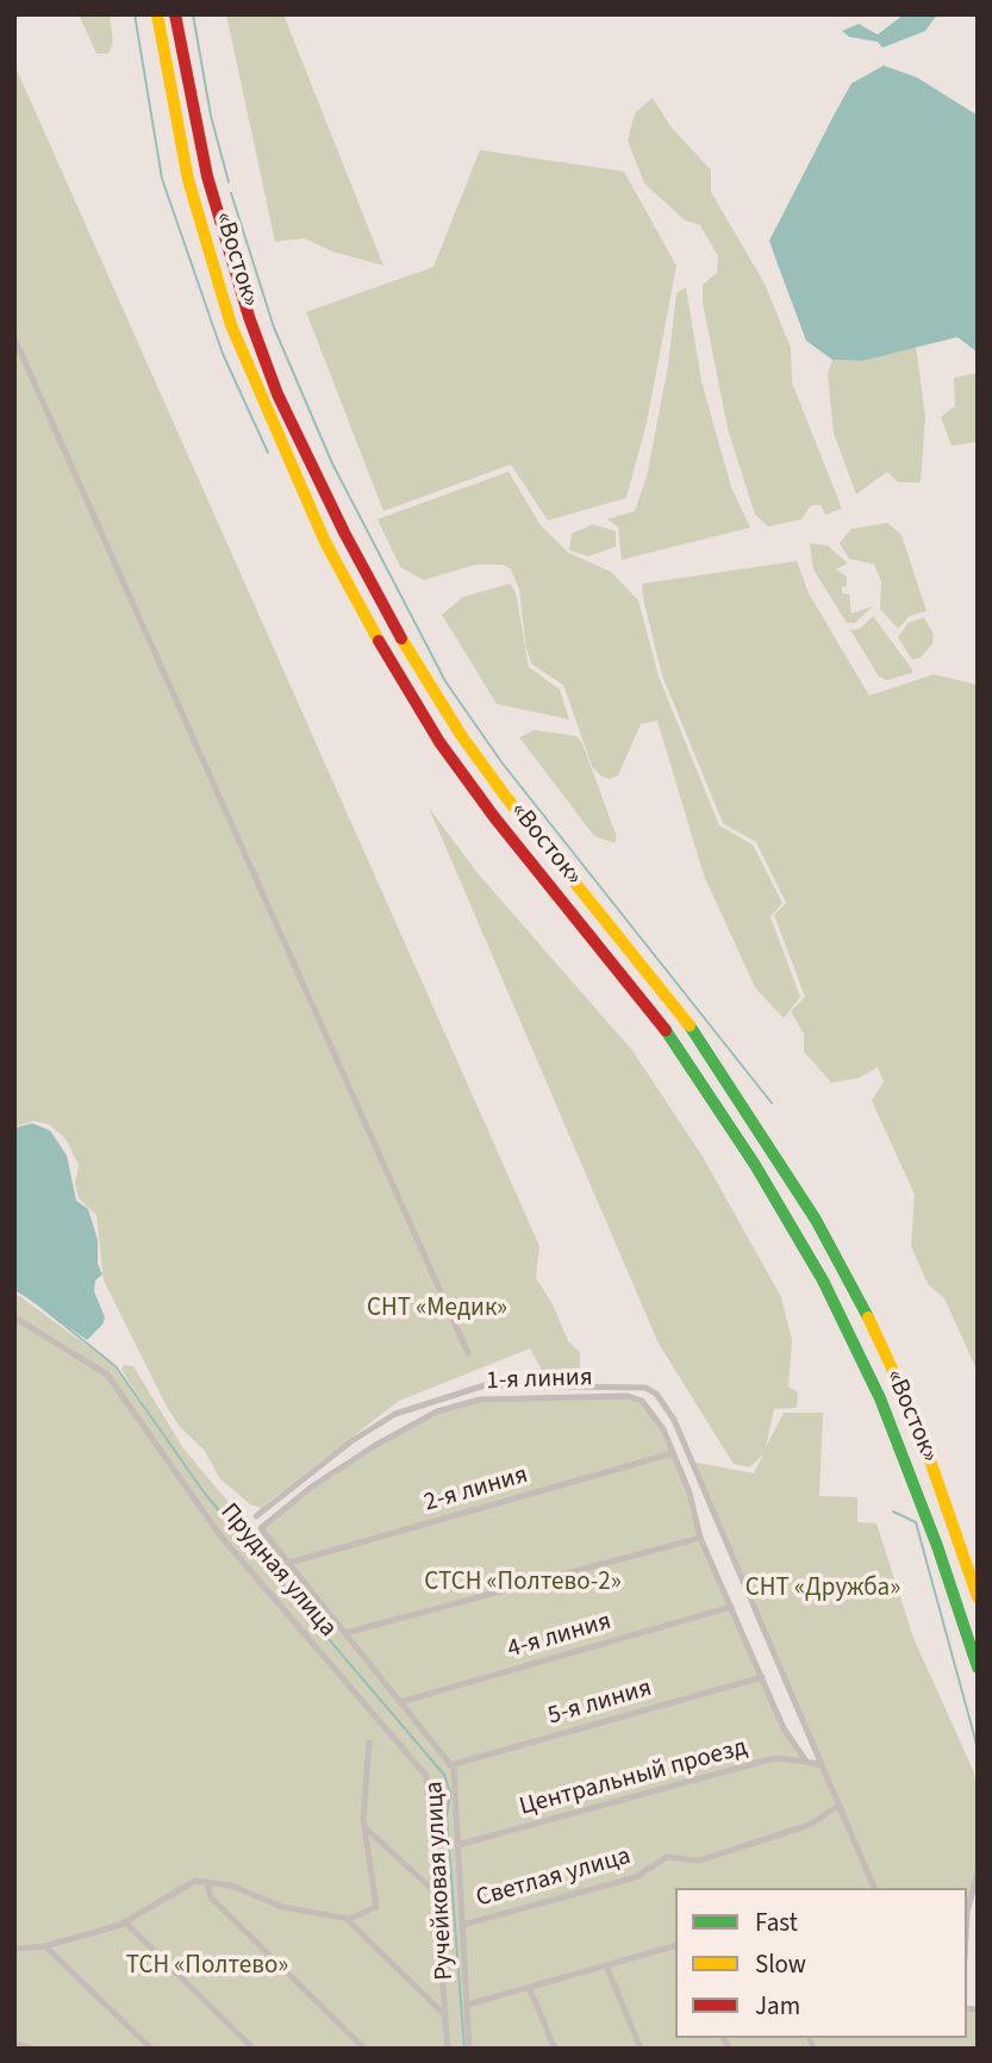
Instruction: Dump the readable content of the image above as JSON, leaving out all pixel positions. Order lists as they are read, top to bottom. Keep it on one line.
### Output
{"streets":{"highway":["«Восток»"],"street":["1-я линия","2-я линия","Прудная улица","4-я линия","5-я линия","Центральный проезд","Светлая улица","Ручейковая улица"]},"crossings":[["1-я линия","2-я линия"],["1-я линия","Ручейковая улица"],["2-я линия","Ручейковая улица"],["4-я линия","Ручейковая улица"],["5-я линия","Ручейковая улица"],["Центральный проезд","Ручейковая улица"],["Светлая улица","Ручейковая улица"]],"parks":["СНТ «Медик»","СТСН «Полтево-2»","СНТ «Дружба»","ТСН «Полтево»"],"legend":["Fast","Slow","Jam"]}
